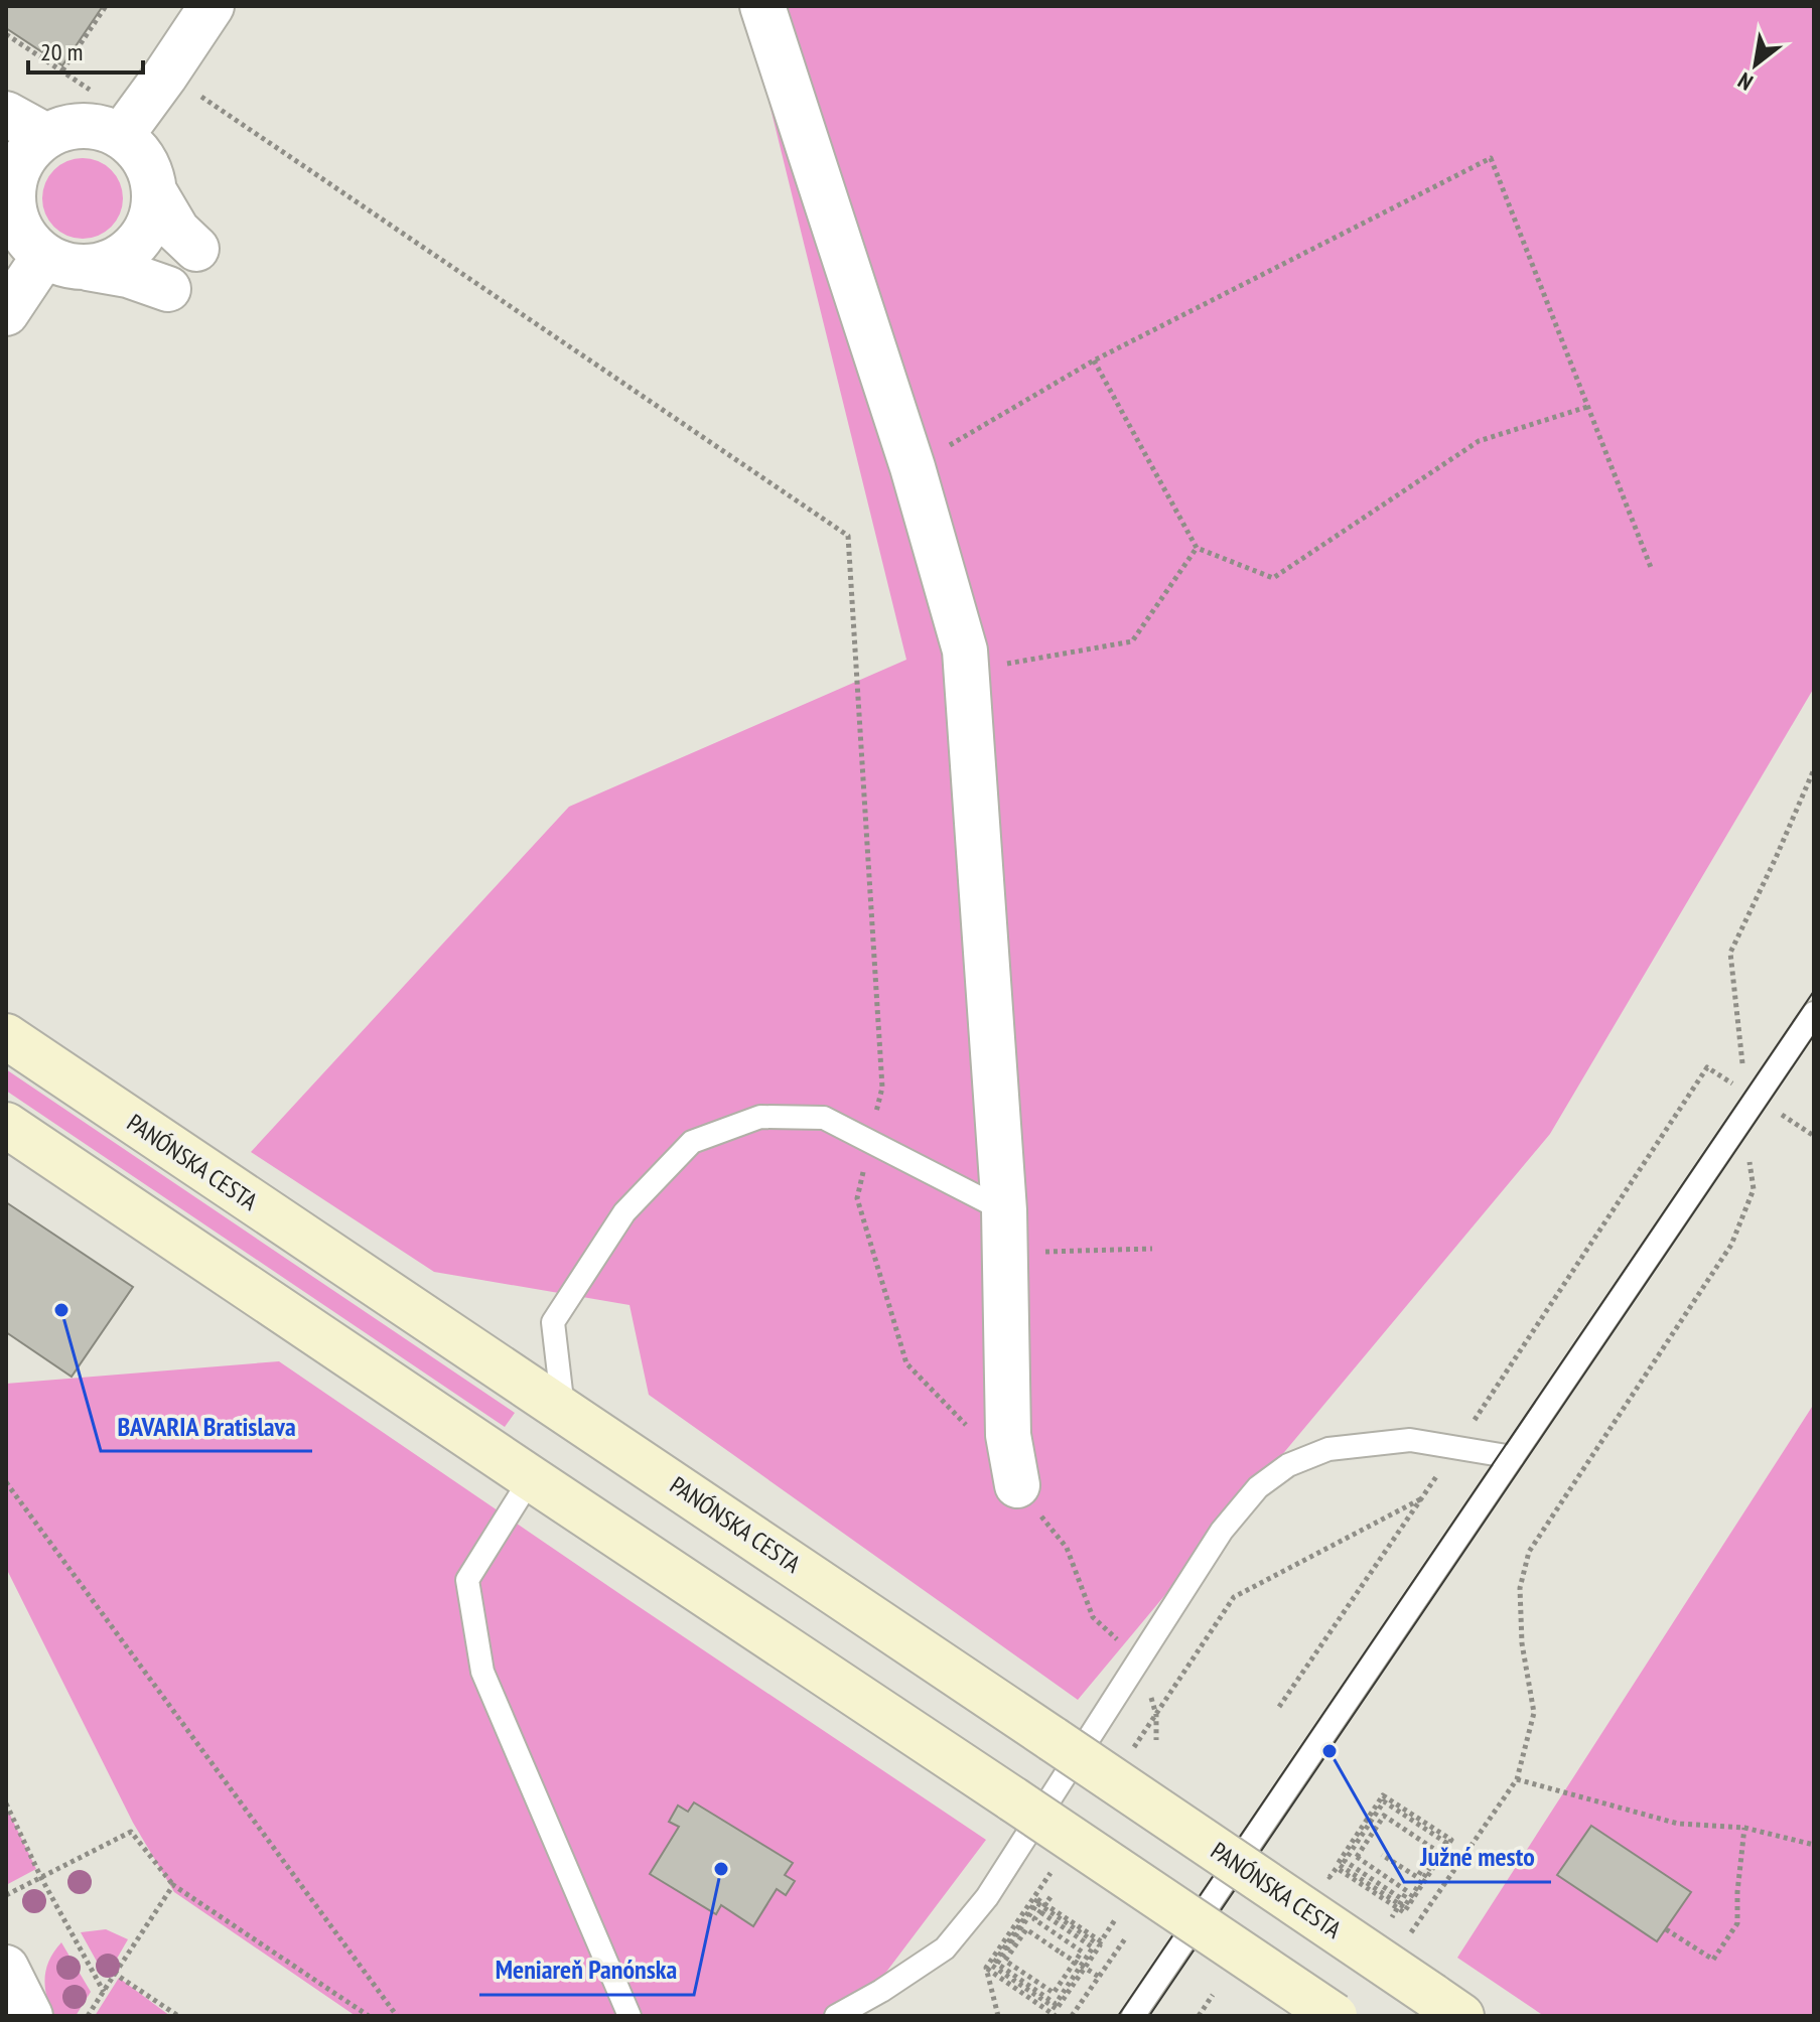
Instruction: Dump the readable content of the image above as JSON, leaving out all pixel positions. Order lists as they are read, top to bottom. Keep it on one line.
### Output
{"streets":{"main road":["PANÓNSKA CESTA"]},"places":["BAVARIA Bratislava","Južné mesto","Meniareň Panónska"],"scale_bar":"20 m","north":"bottom left"}
